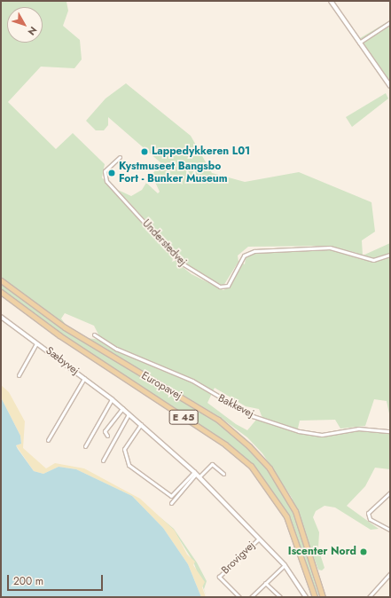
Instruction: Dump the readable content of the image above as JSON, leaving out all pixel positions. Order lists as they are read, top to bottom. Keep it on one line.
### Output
{"streets":{"main road":["Europavej","E 45"],"street":["Understedvej","Sæbyvej","Bakkevej","Brovigvej"]},"crossings":[["Sæbyvej","Brovigvej"]],"places":["Lappedykkeren L01","Kystmuseet Bangsbo Fort - Bunker Museum","Iscenter Nord"],"scale_bar":"200 m","north":"bottom right"}
